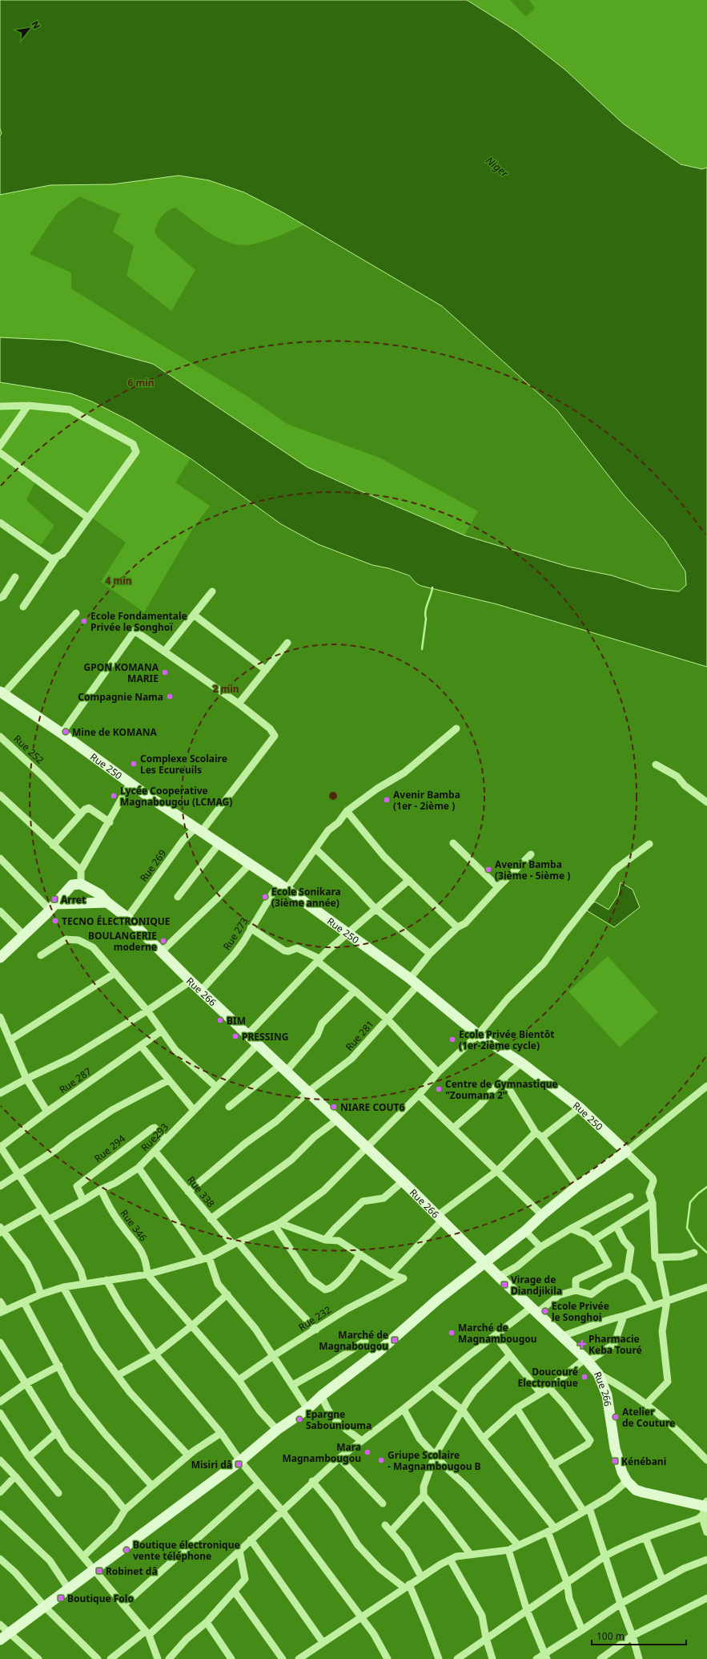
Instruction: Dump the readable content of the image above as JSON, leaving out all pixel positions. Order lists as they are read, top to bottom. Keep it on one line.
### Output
{"streets":{"street":["Rue 252","Rue 250","Rue 269","Rue 273","Rue 266","Rue 281","Rue 287","Rue293","Rue 294","Rue 338","Rue 346","Rue 232"]},"crossings":[["Rue 250","Rue 269"],["Rue 250","Rue 273"],["Rue 250","Rue 281"],["Rue 269","Rue 266"],["Rue 273","Rue 266"],["Rue 266","Rue 281"],["Rue 266","Rue293"],["Rue 281","Rue 338"],["Rue293","Rue 294"],["Rue293","Rue 338"],["Rue293","Rue 346"],["Rue 338","Rue 232"]],"water":["Niger"],"places":{"other":["Ecole Fondamentale Privée le Songhoï","GPON KOMANA MARIE","Compagnie Nama","Mine de KOMANA","Complexe Scolaire Les Ecureuils","Lycée Cooperative Magnabougou (LCMAG)","Avenir Bamba (1er - 2ième )","Avenir Bamba (3ième - 5ième )","Ecole Sonikara (3ième année)","TECNO ÉLECTRONIQUE","BOULANGERIE moderne","BIM","PRESSING","Ecole Privée Bientôt (1er-2ième cycle)","Centre de Gymnastique \"Zoumana 2\"","NIARE COUT6","Ecole Privée le Songhoi","Marché de Magnambougou","Doucouré Electronique","Atelier de Couture","Epargne Sabouniouma","Mara Magnambougou","Griupe Scolaire - Magnambougou B","Boutique électronique vente téléphone"],"transit":["Arret","Virage de Diandjikila","Marché de Magnabougou","Kénébani","Misiri dâ","Robinet dâ","Boutique Folo"],"health":["Pharmacie Keba Touré"]},"scale_bar":"100 m","north":"top right","rings":["6 min","4 min","2 min"]}
